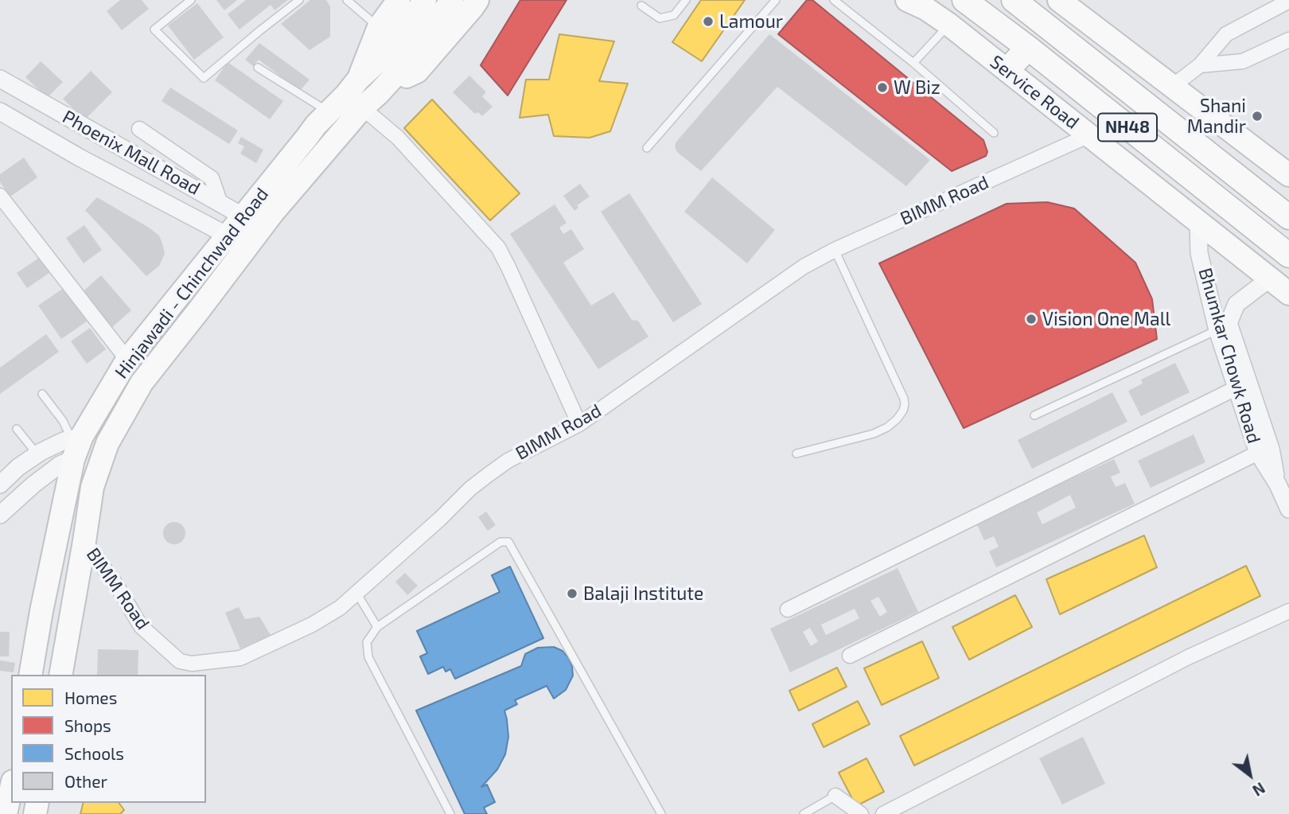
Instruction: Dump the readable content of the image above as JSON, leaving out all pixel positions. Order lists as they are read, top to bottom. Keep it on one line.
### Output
{"streets":{"highway":["NH48"],"main road":["Service Road","Hinjawadi - Chinchwad Road"],"street":["Phoenix Mall Road","BIMM Road","Bhumkar Chowk Road"]},"crossings":[["Service Road","BIMM Road"],["Service Road","Bhumkar Chowk Road"],["Phoenix Mall Road","Hinjawadi - Chinchwad Road"],["BIMM Road","Hinjawadi - Chinchwad Road"]],"places":["Lamour","W Biz","Shani Mandir","Vision One Mall","Balaji Institute"],"legend":["Homes","Shops","Schools","Other"],"north":"bottom right"}
